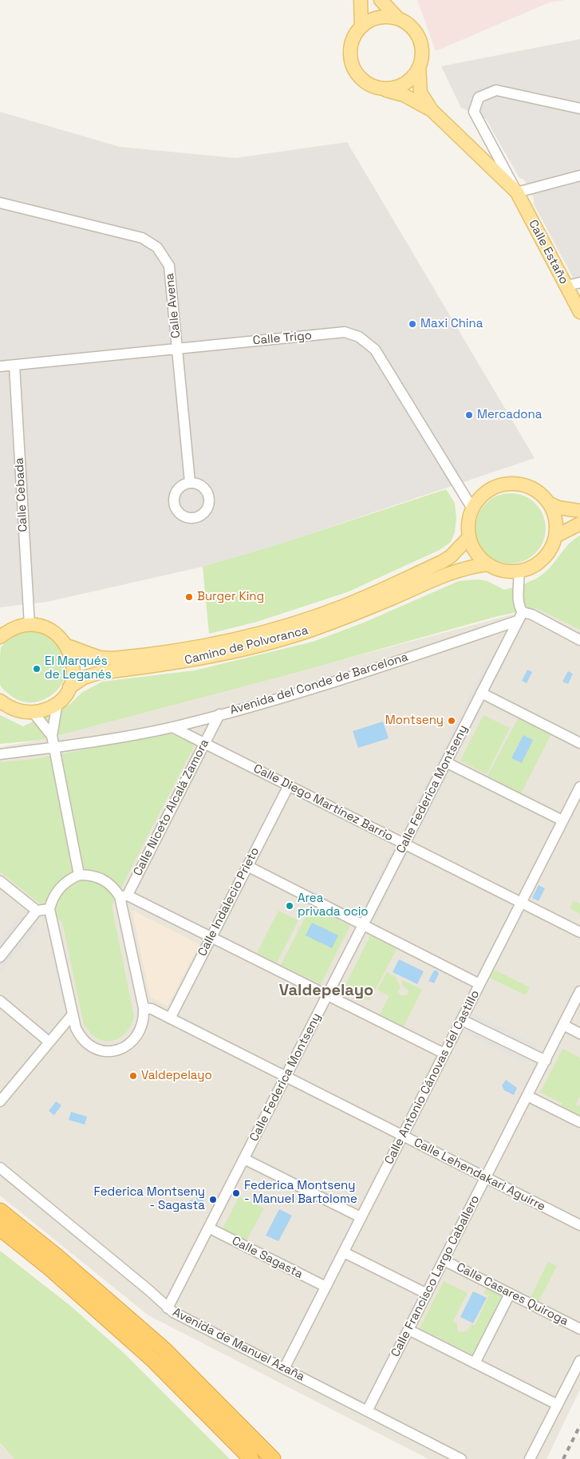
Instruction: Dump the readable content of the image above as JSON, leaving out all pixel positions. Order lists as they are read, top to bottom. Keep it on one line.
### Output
{"streets":{"main road":["Calle Estaño","Camino de Polvoranca"],"street":["Calle Avena","Calle Trigo","Calle Cebada","Avenida del Conde de Barcelona","Calle Federica Montseny","Calle Diego Martínez Barrio","Calle Niceto Alcalá Zamora","Calle Indalecio Prieto","Calle Antonio Cánovas del Castillo","Calle Lehendakari Aguirre","Calle Sagasta","Calle Francisco Largo Caballero","Calle Casares Quiroga","Avenida de Manuel Azaña"]},"crossings":[["Calle Avena","Calle Trigo"],["Calle Trigo","Calle Cebada"],["Calle Trigo","Camino de Polvoranca"],["Avenida del Conde de Barcelona","Calle Federica Montseny"],["Avenida del Conde de Barcelona","Calle Diego Martínez Barrio"],["Avenida del Conde de Barcelona","Calle Niceto Alcalá Zamora"],["Calle Federica Montseny","Calle Diego Martínez Barrio"],["Calle Federica Montseny","Calle Lehendakari Aguirre"],["Calle Federica Montseny","Calle Sagasta"],["Calle Federica Montseny","Avenida de Manuel Azaña"],["Calle Diego Martínez Barrio","Calle Niceto Alcalá Zamora"],["Calle Diego Martínez Barrio","Calle Indalecio Prieto"],["Calle Diego Martínez Barrio","Calle Antonio Cánovas del Castillo"],["Calle Indalecio Prieto","Calle Lehendakari Aguirre"],["Calle Antonio Cánovas del Castillo","Calle Lehendakari Aguirre"],["Calle Antonio Cánovas del Castillo","Calle Sagasta"],["Calle Antonio Cánovas del Castillo","Avenida de Manuel Azaña"],["Calle Lehendakari Aguirre","Calle Francisco Largo Caballero"],["Calle Francisco Largo Caballero","Calle Casares Quiroga"],["Calle Francisco Largo Caballero","Avenida de Manuel Azaña"]],"districts":["Valdepelayo"],"places":["Maxi China","Mercadona","Burger King","El Marqués de Leganés","Montseny","Area privada ocio","Valdepelayo","Federica Montseny - Manuel Bartolome","Federica Montseny - Sagasta"]}
